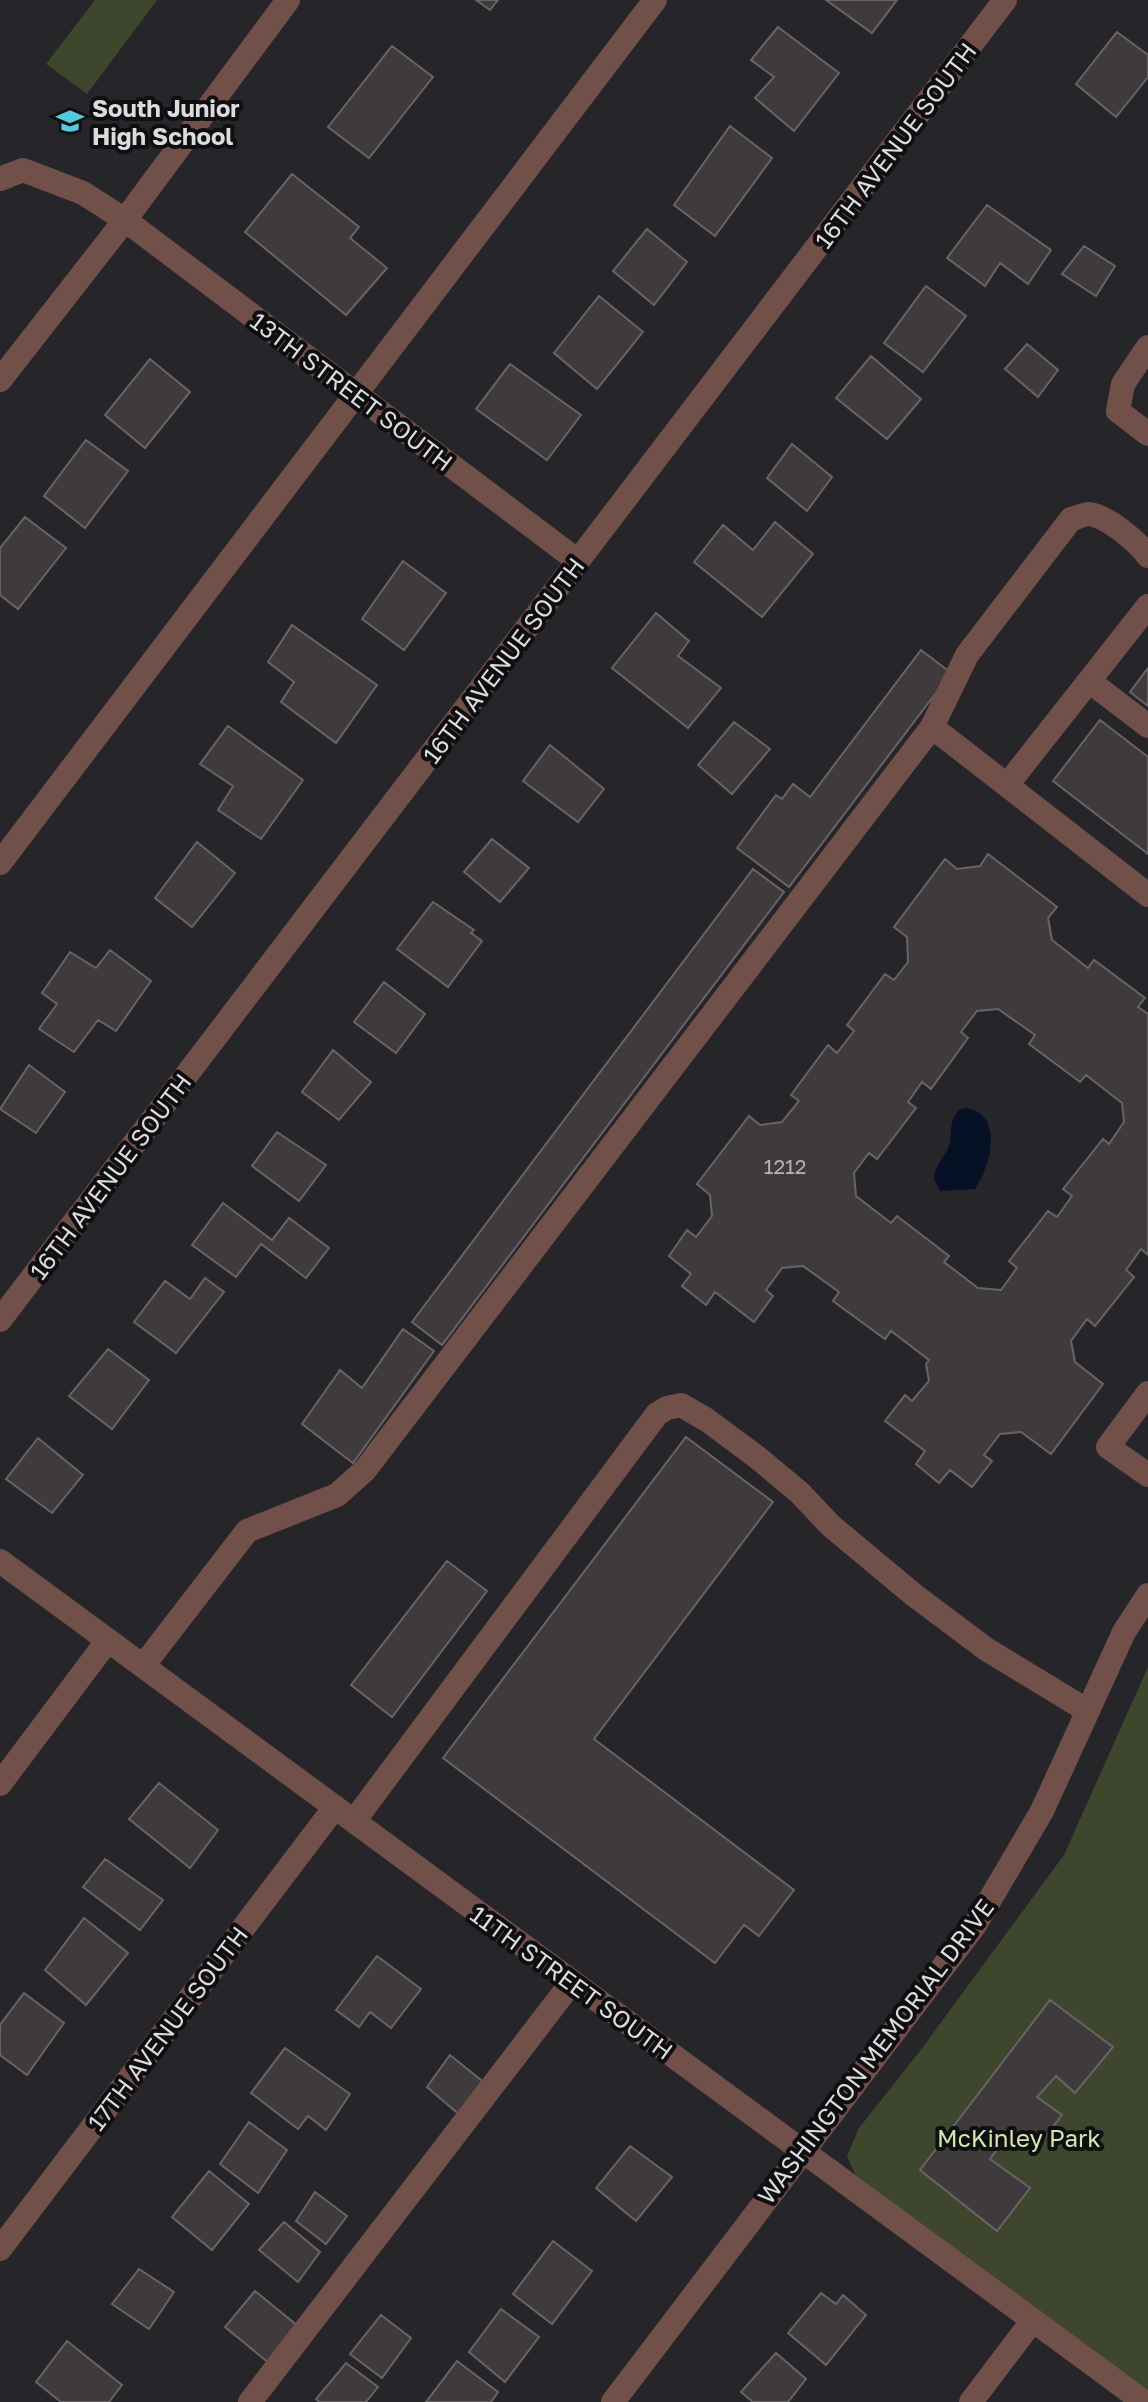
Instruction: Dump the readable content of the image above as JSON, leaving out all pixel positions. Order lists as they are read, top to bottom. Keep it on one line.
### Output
{"streets":{"street":["16TH AVENUE SOUTH","13TH STREET SOUTH","11TH STREET SOUTH","17TH AVENUE SOUTH","WASHINGTON MEMORIAL DRIVE"]},"crossings":[["16TH AVENUE SOUTH","13TH STREET SOUTH"],["11TH STREET SOUTH","17TH AVENUE SOUTH"],["11TH STREET SOUTH","WASHINGTON MEMORIAL DRIVE"],["17TH AVENUE SOUTH","WASHINGTON MEMORIAL DRIVE"]],"parks":["McKinley Park"],"places":{"school or university":["South Junior High School"]},"house_numbers":["1212"]}
